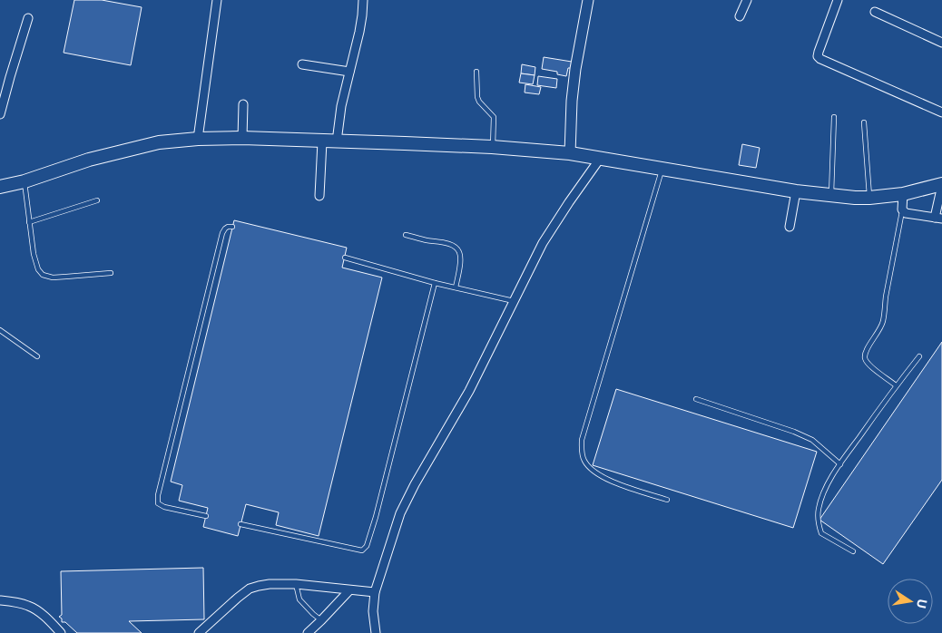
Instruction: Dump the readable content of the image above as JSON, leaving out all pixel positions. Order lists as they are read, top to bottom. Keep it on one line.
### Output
{"north":"right"}
